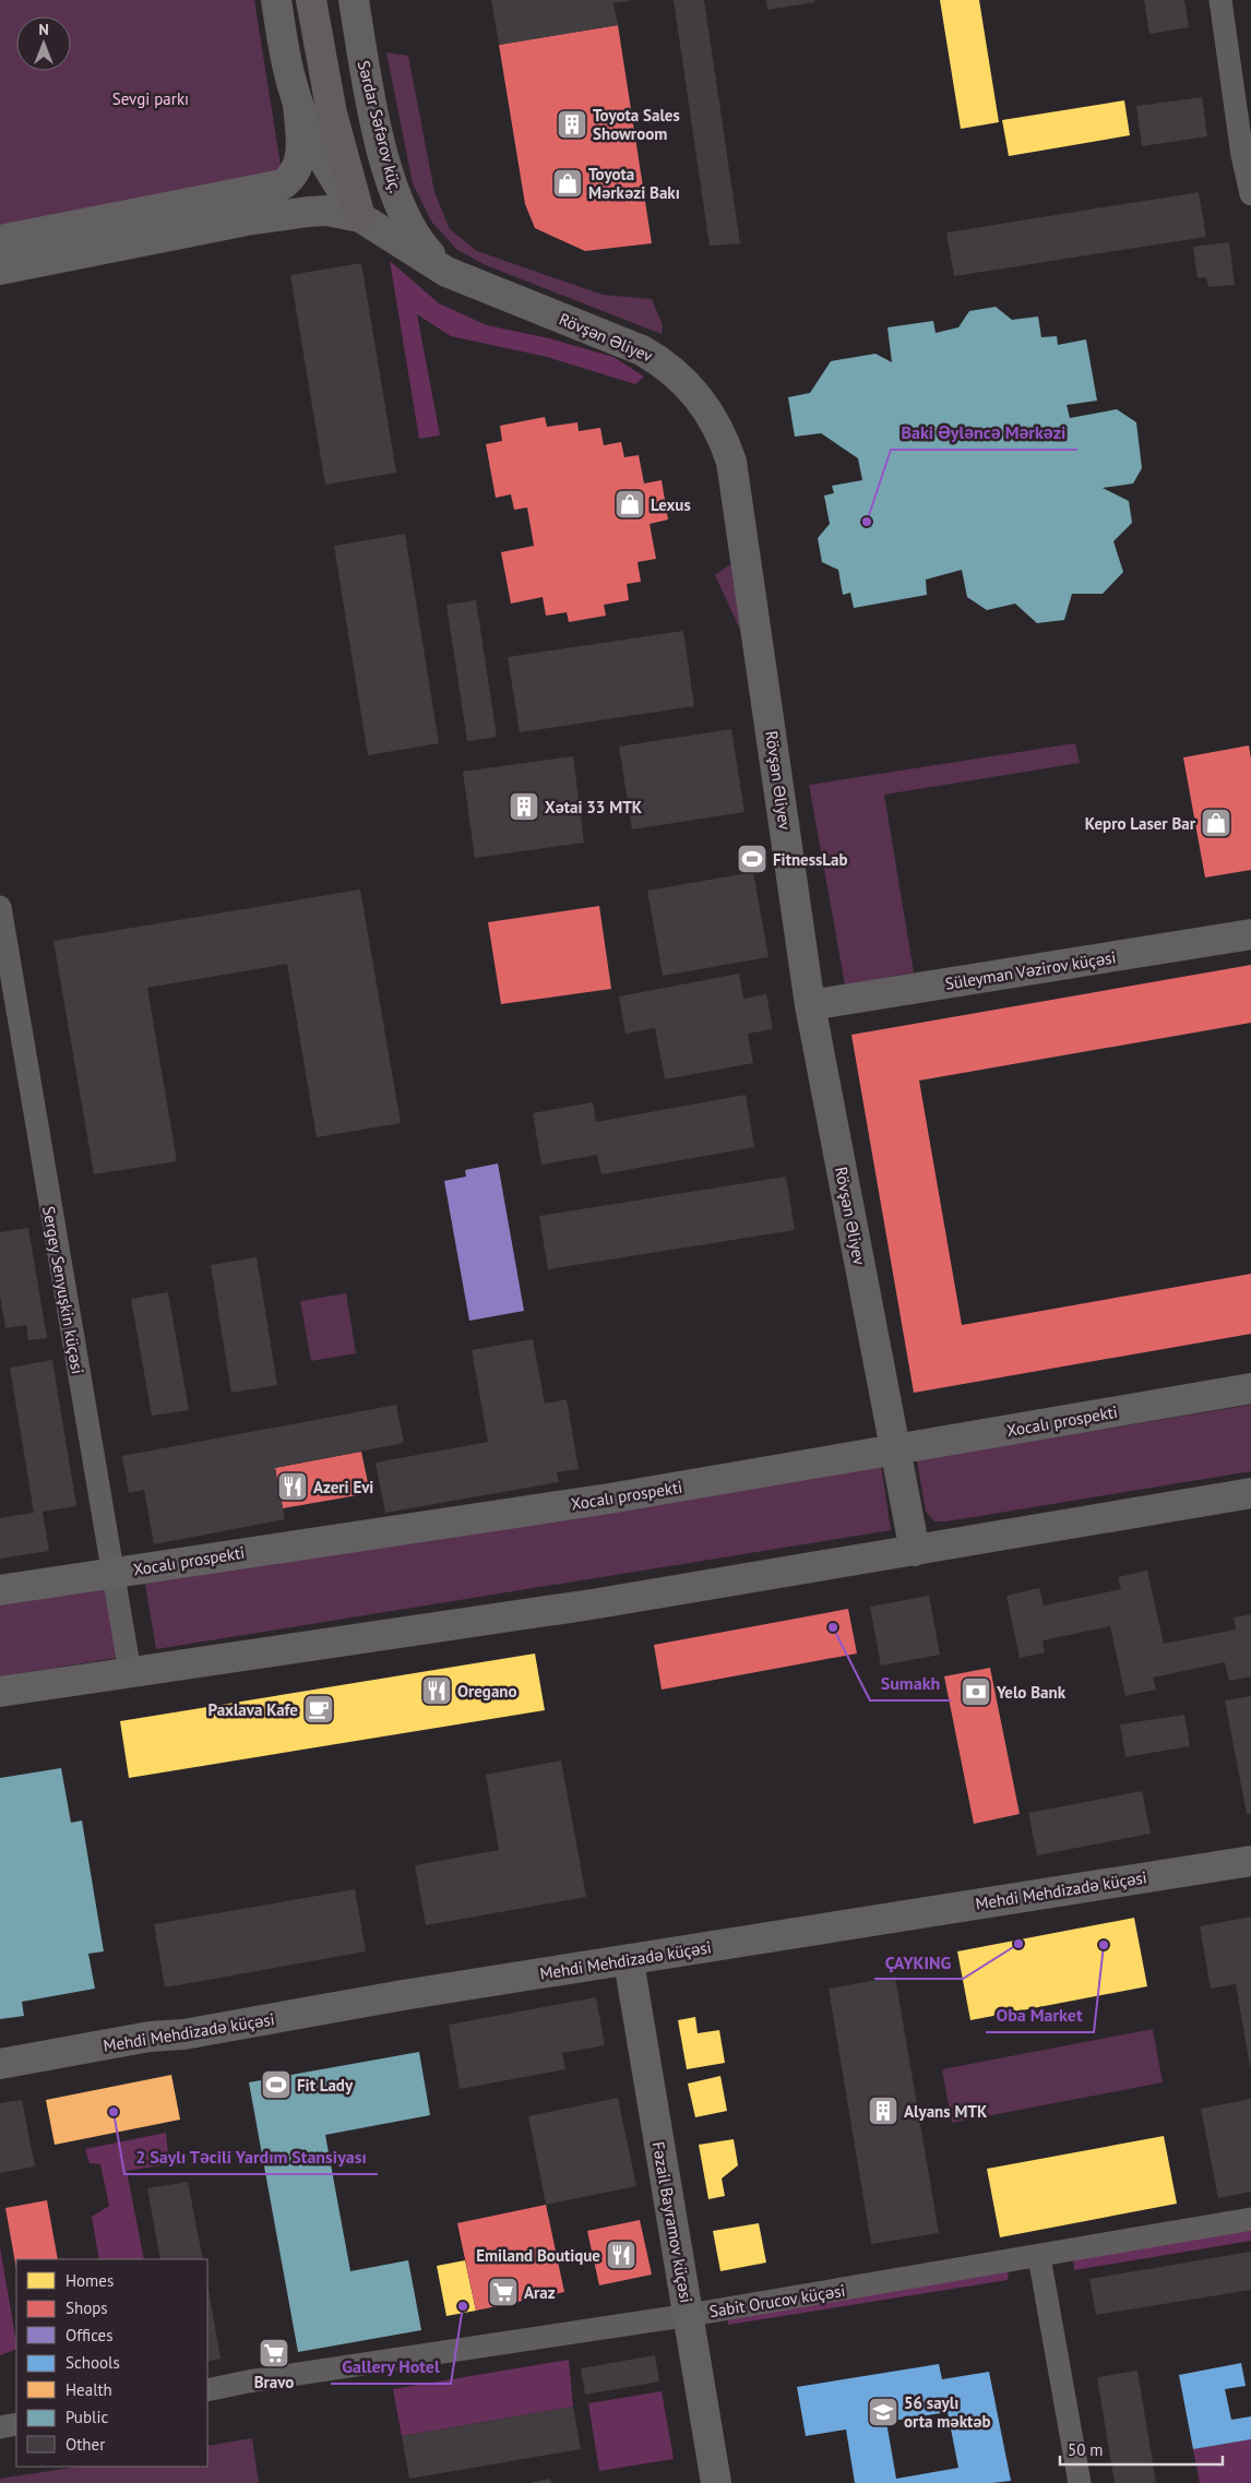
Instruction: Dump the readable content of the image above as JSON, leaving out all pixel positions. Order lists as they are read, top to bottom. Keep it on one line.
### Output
{"streets":{"street":["Sərdar Səfərov küç.","Rövşən Əliyev","Süleyman Vəzirov küçəsi","Sergey Senyuşkin küçəsi","Xocalı prospekti","Mehdi Mehdizadə küçəsi","Fəzail Bayramov küçəsi","Sabit Orucov küçəsi"]},"crossings":[["Sərdar Səfərov küç.","Rövşən Əliyev"],["Rövşən Əliyev","Süleyman Vəzirov küçəsi"],["Rövşən Əliyev","Xocalı prospekti"],["Sergey Senyuşkin küçəsi","Xocalı prospekti"],["Mehdi Mehdizadə küçəsi","Fəzail Bayramov küçəsi"],["Fəzail Bayramov küçəsi","Sabit Orucov küçəsi"]],"parks":["Sevgi parkı"],"places":{"building":["Toyota Sales Showroom","Xətai 33 MTK","Alyans MTK"],"shop":["Toyota Mərkəzi Bakı","Lexus","Kepro Laser Bar"],"other":["Baki Əyləncə Mərkəzi","Sumakh","ÇAYKING","Oba Market","2 Saylı Təcili Yardım Stansiyası","Gallery Hotel"],"sports":["FitnessLab","Fit Lady"],"restaurant":["Azeri Evi","Oregano","Emiland Boutique"],"bank":["Yelo Bank"],"cafe":["Paxlava Kafe"],"supermarket":["Araz","Bravo"],"school or university":["56 saylı orta məktəb"]},"legend":["Homes","Shops","Offices","Schools","Health","Public","Other"],"scale_bar":"50 m","north":"top"}
